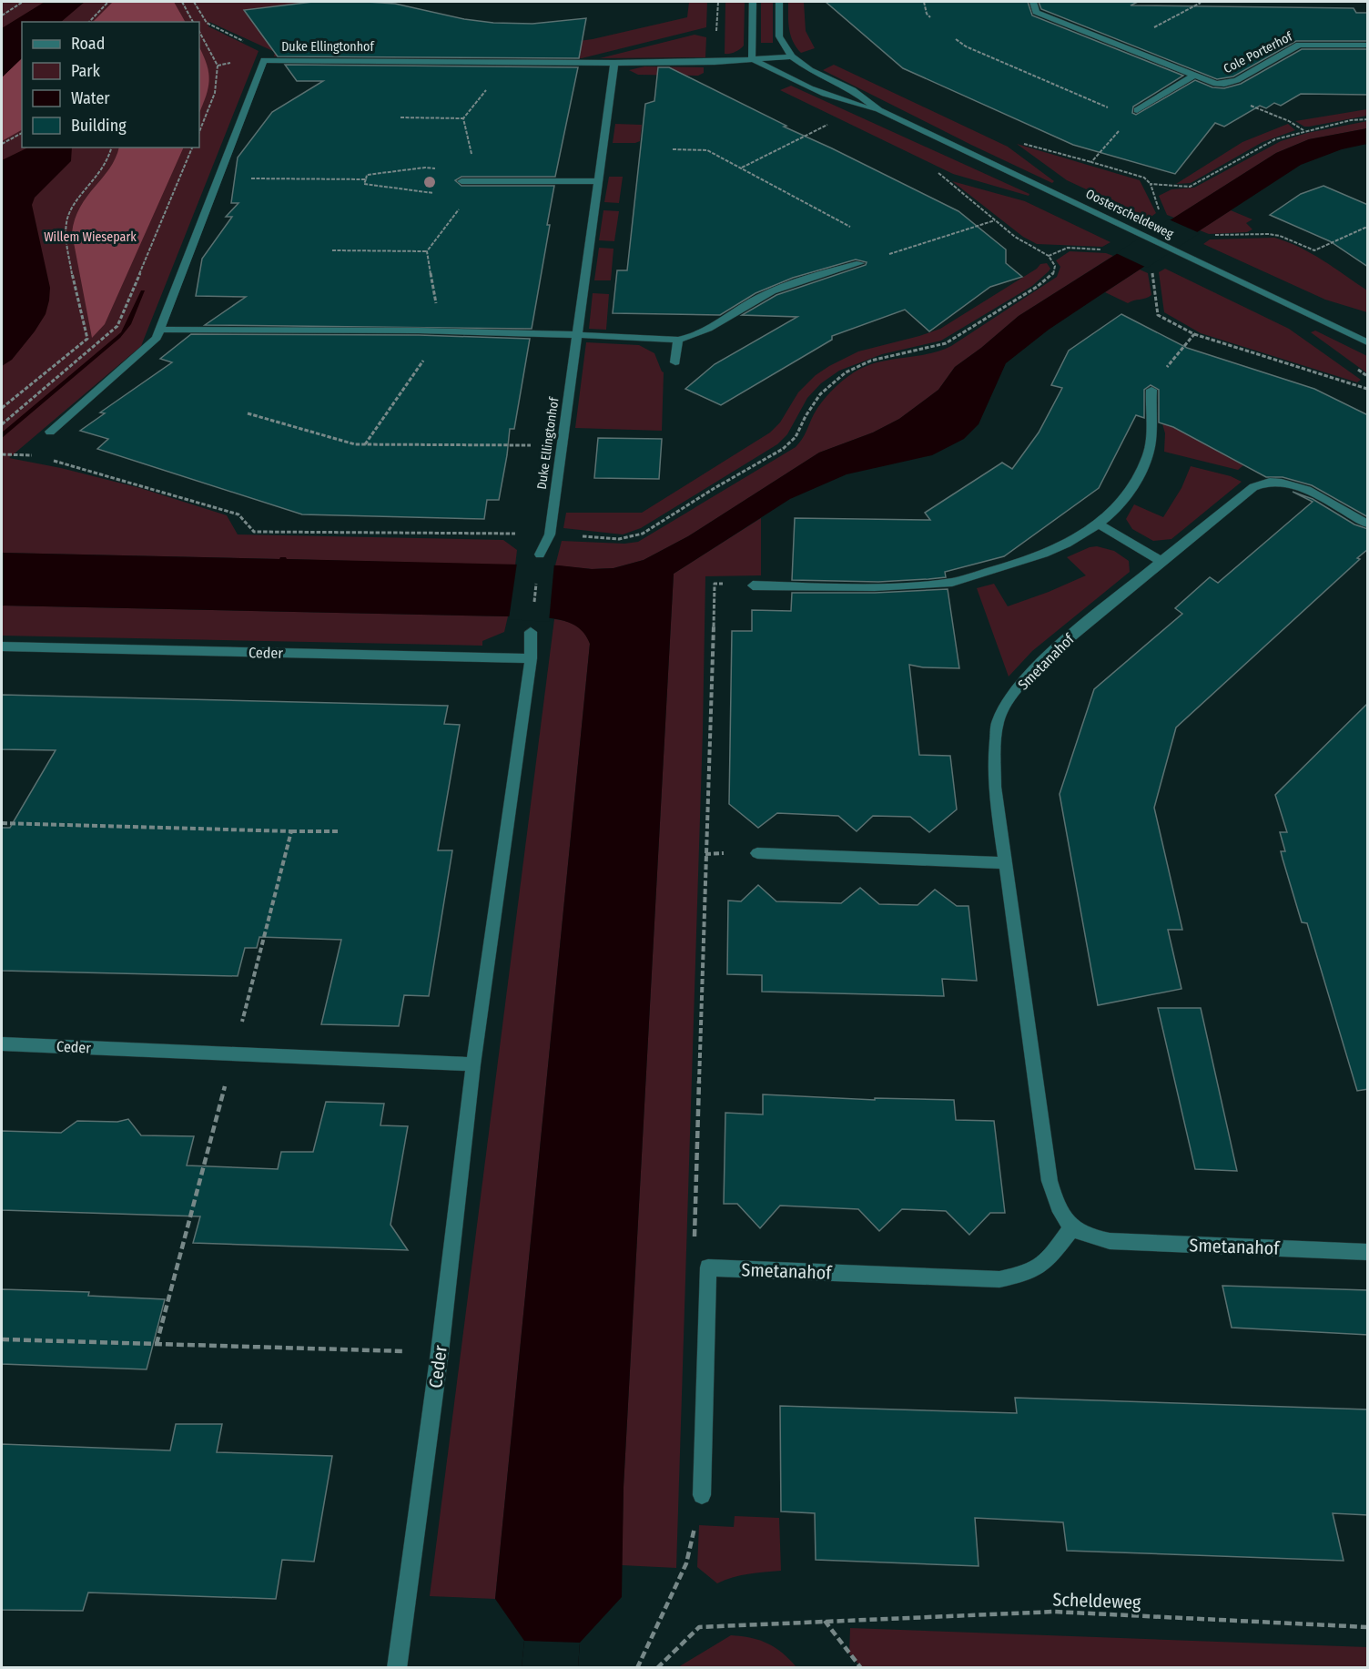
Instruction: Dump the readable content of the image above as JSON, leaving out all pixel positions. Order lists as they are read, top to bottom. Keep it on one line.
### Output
{"streets":{"street":["Duke Ellingtonhof","Cole Porterhof","Oosterscheldeweg","Ceder","Smetanahof"],"path":["Scheldeweg"]},"crossings":[["Duke Ellingtonhof","Oosterscheldeweg"]],"parks":["Willem Wiesepark"],"legend":["Road","Park","Water","Building"]}
